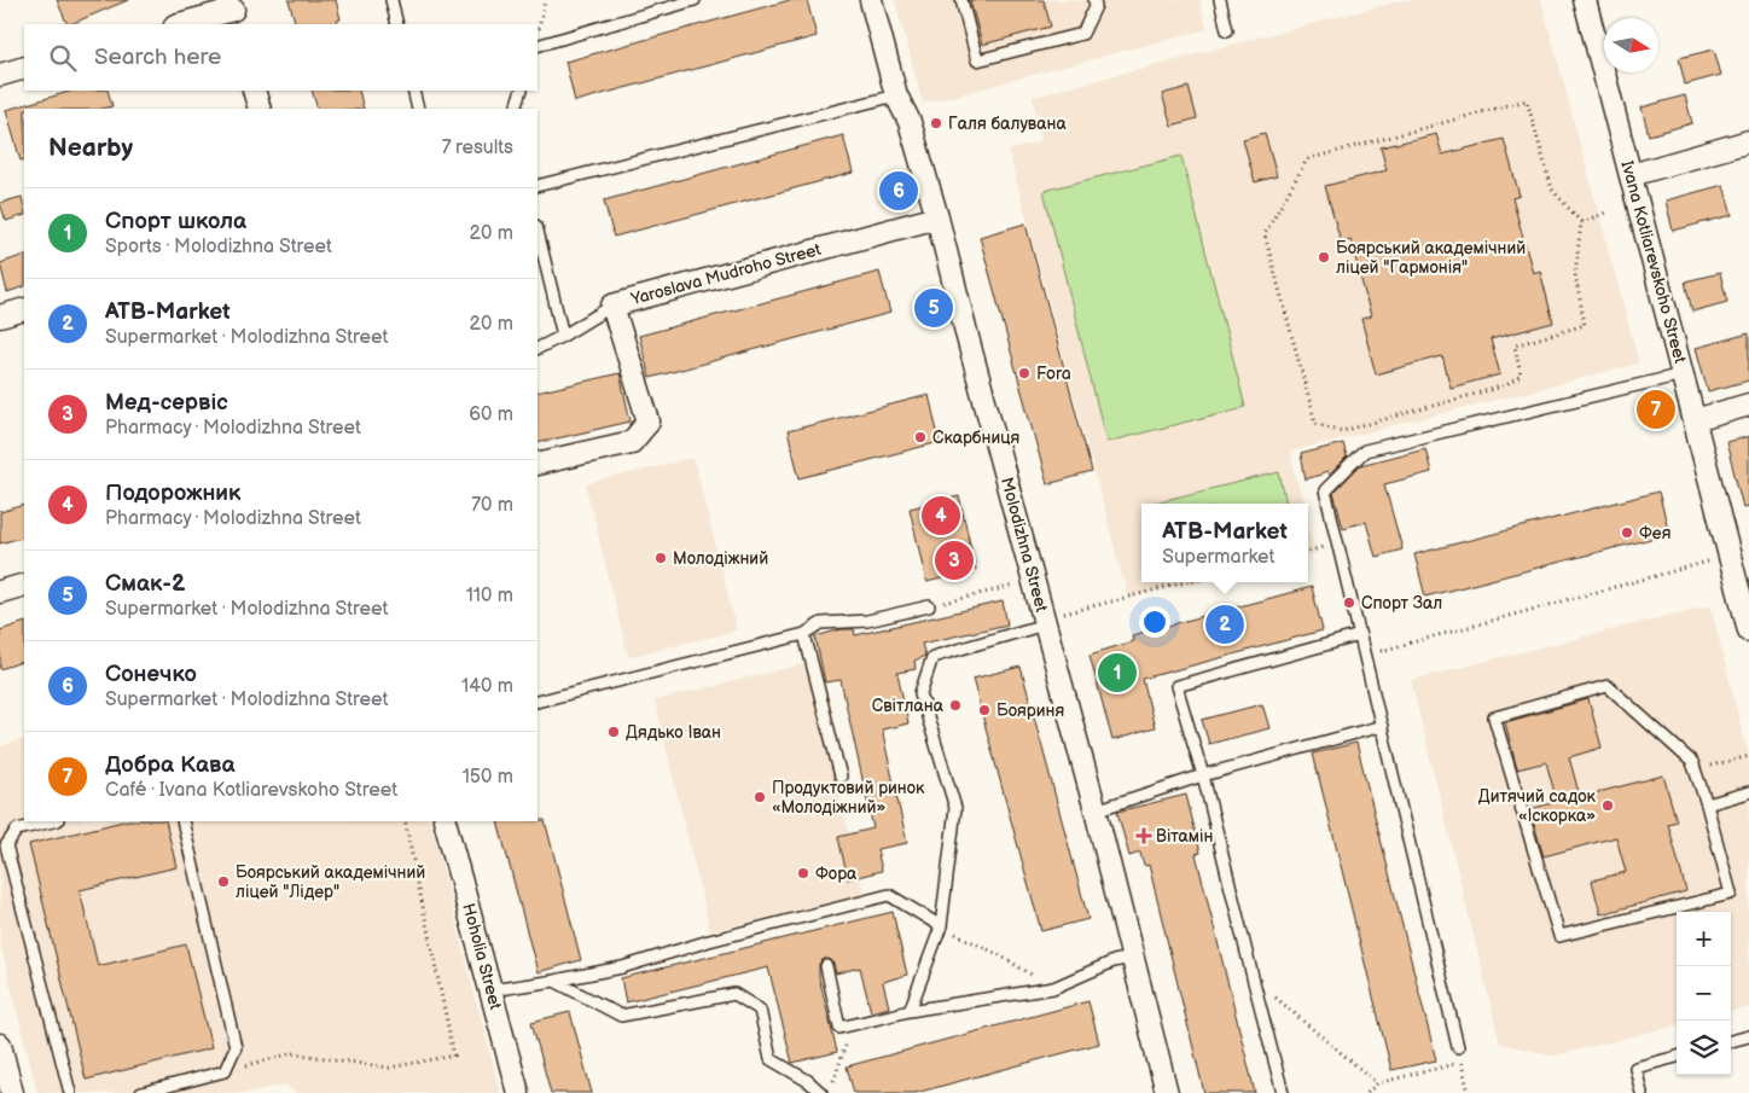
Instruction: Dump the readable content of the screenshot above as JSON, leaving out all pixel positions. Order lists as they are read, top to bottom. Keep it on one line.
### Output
{"streets":{"street":["Ivana Kotliarevskoho Street","Yaroslava Mudroho Street","Molodizhna Street","Hoholia Street"]},"crossings":[["Yaroslava Mudroho Street","Molodizhna Street"]],"places":{"other":["Галя балувана","Боярський академічний ліцей \"Гармонія\"","Fora","Скарбниця","Фея","Молодіжний","Спорт Зал","Світлана","Бояриня","Дядько Іван","Продуктовий ринок «Молодіжний»","Дитячий садок «Іскорка»","Фора","Боярський академічний ліцей \"Лідер\""],"health":["Вітамін"]},"north":"right","page":{"search":"Search here","heading":["Nearby","7 results"],"pins":["6","5","7","4","3","2","1"],"list":[{"mark":"1","name":"Спорт школа","note":"Sports · Molodizhna Street","value":"20 m"},{"mark":"2","name":"ATB-Market","note":"Supermarket · Molodizhna Street","value":"20 m"},{"mark":"3","name":"Мед-сервіс","note":"Pharmacy · Molodizhna Street","value":"60 m"},{"mark":"4","name":"Подорожник","note":"Pharmacy · Molodizhna Street","value":"70 m"},{"mark":"5","name":"Смак-2","note":"Supermarket · Molodizhna Street","value":"110 m"},{"mark":"6","name":"Сонечко","note":"Supermarket · Molodizhna Street","value":"140 m"},{"mark":"7","name":"Добра Кава","note":"Café · Ivana Kotliarevskoho Street","value":"150 m"}],"popup":["ATB-Market","Supermarket"],"map_buttons":["+","−"]}}
